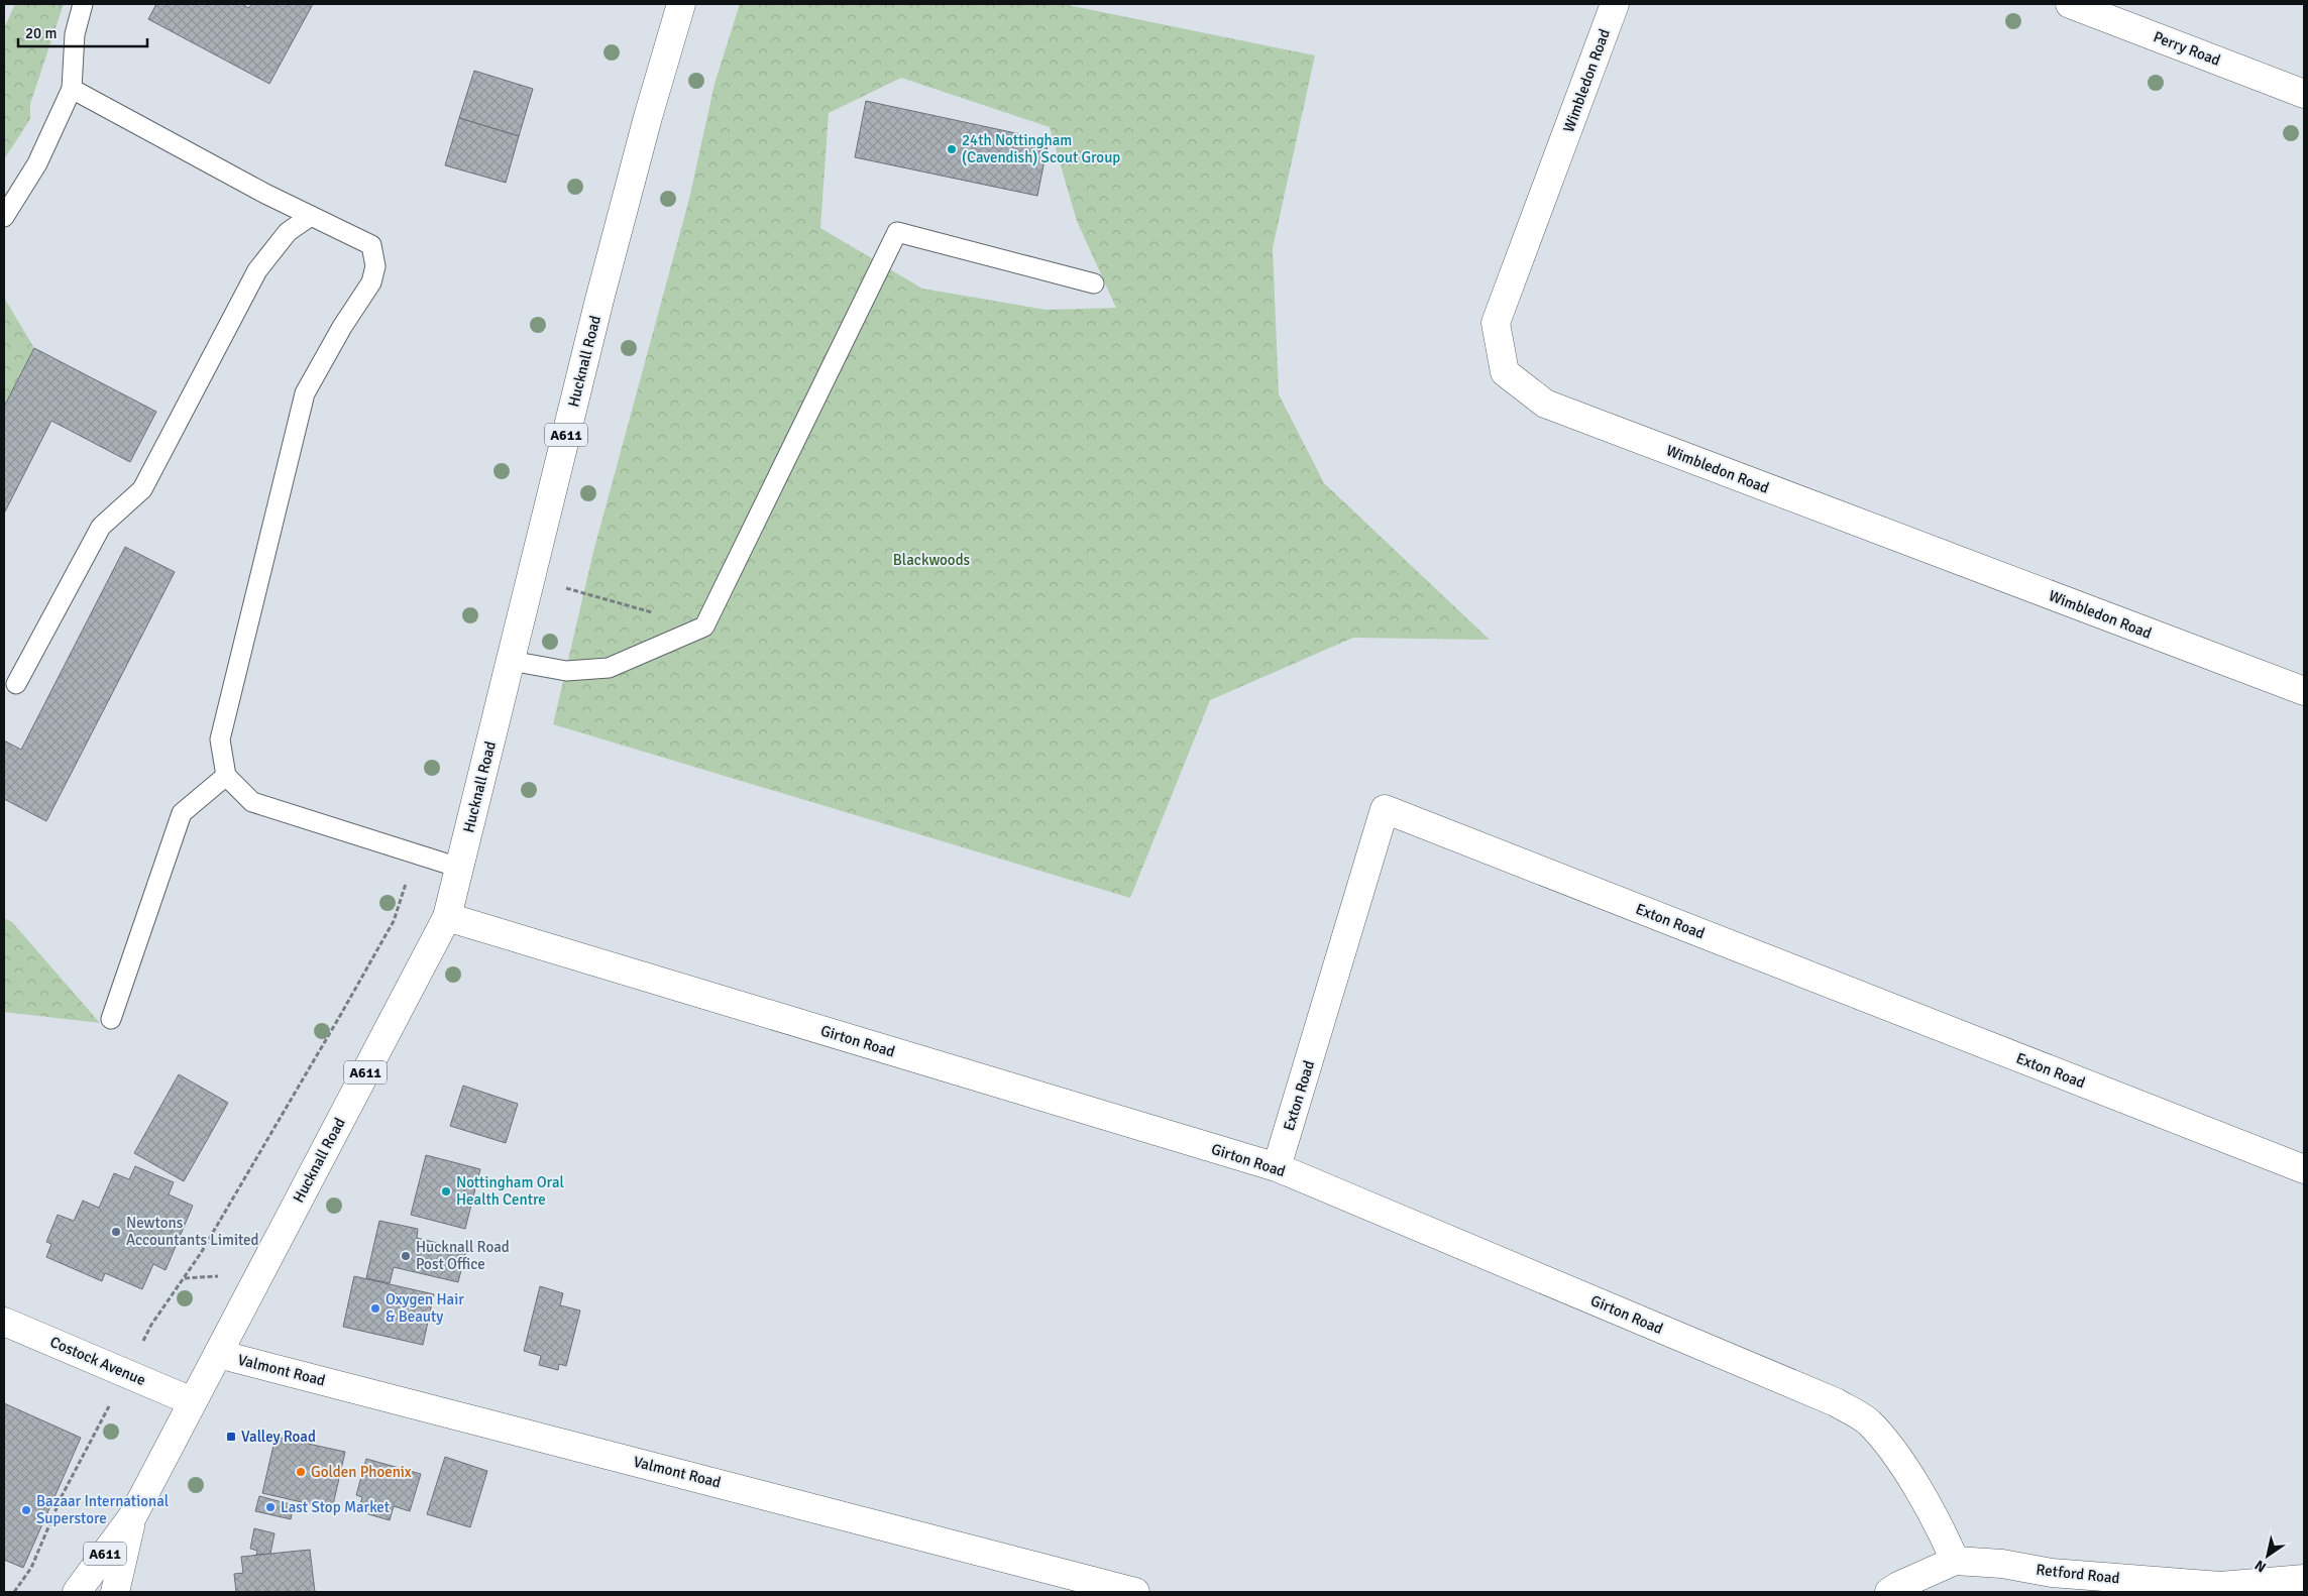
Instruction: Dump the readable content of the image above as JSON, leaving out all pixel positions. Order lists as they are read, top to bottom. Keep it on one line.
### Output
{"streets":{"street":["Perry Road","Wimbledon Road","Hucknall Road","A611","Exton Road","Girton Road","Costock Avenue","Valmont Road","Retford Road"]},"crossings":[["Hucknall Road","Girton Road"],["Hucknall Road","Costock Avenue"],["Hucknall Road","Valmont Road"],["Exton Road","Girton Road"],["Girton Road","Retford Road"]],"parks":["Blackwoods"],"places":{"other":["24th Nottingham (Cavendish) Scout Group","Nottingham Oral Health Centre","Newtons Accountants Limited","Hucknall Road Post Office","Oxygen Hair & Beauty","Golden Phoenix","Last Stop Market","Bazaar International Superstore"],"transit":["Valley Road"]},"scale_bar":"20 m","north":"bottom left"}
